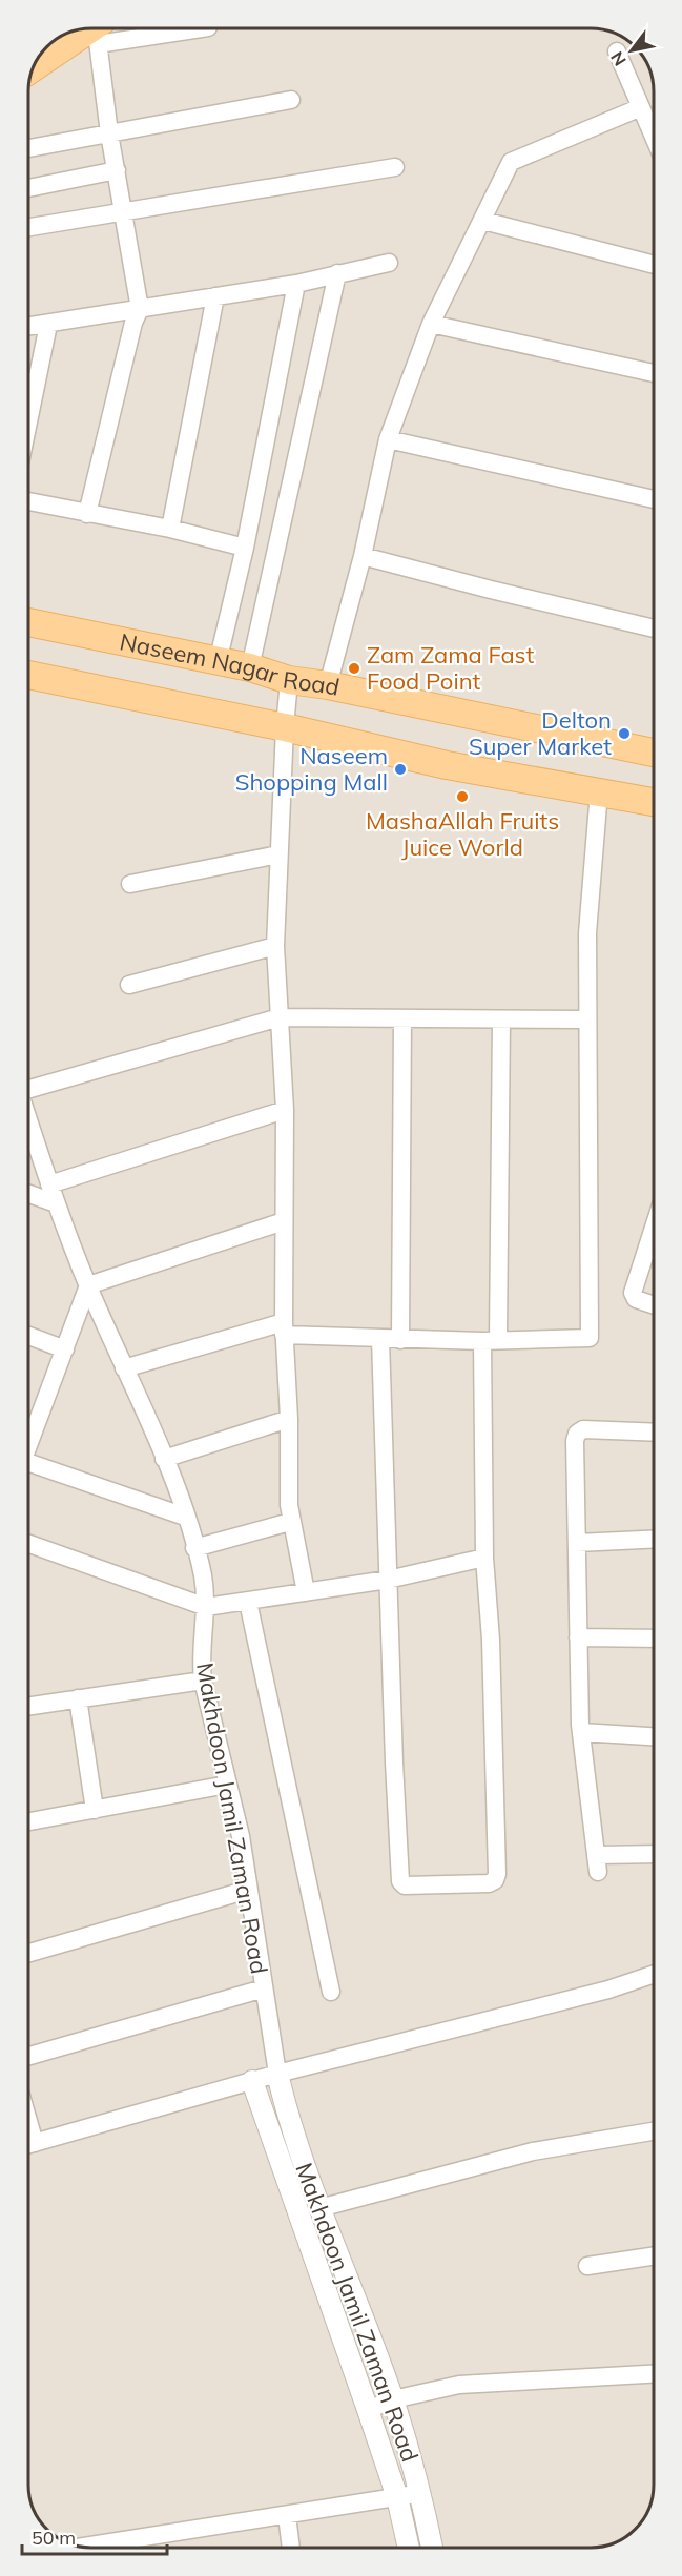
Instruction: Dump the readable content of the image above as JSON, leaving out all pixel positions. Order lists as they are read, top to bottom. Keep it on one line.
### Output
{"streets":{"main road":["Naseem Nagar Road"],"street":["Makhdoon Jamil Zaman Road"]},"places":["Zam Zama Fast Food Point","Delton Super Market","Naseem Shopping Mall","MashaAllah Fruits Juice World"],"scale_bar":"50 m","north":"bottom left"}
